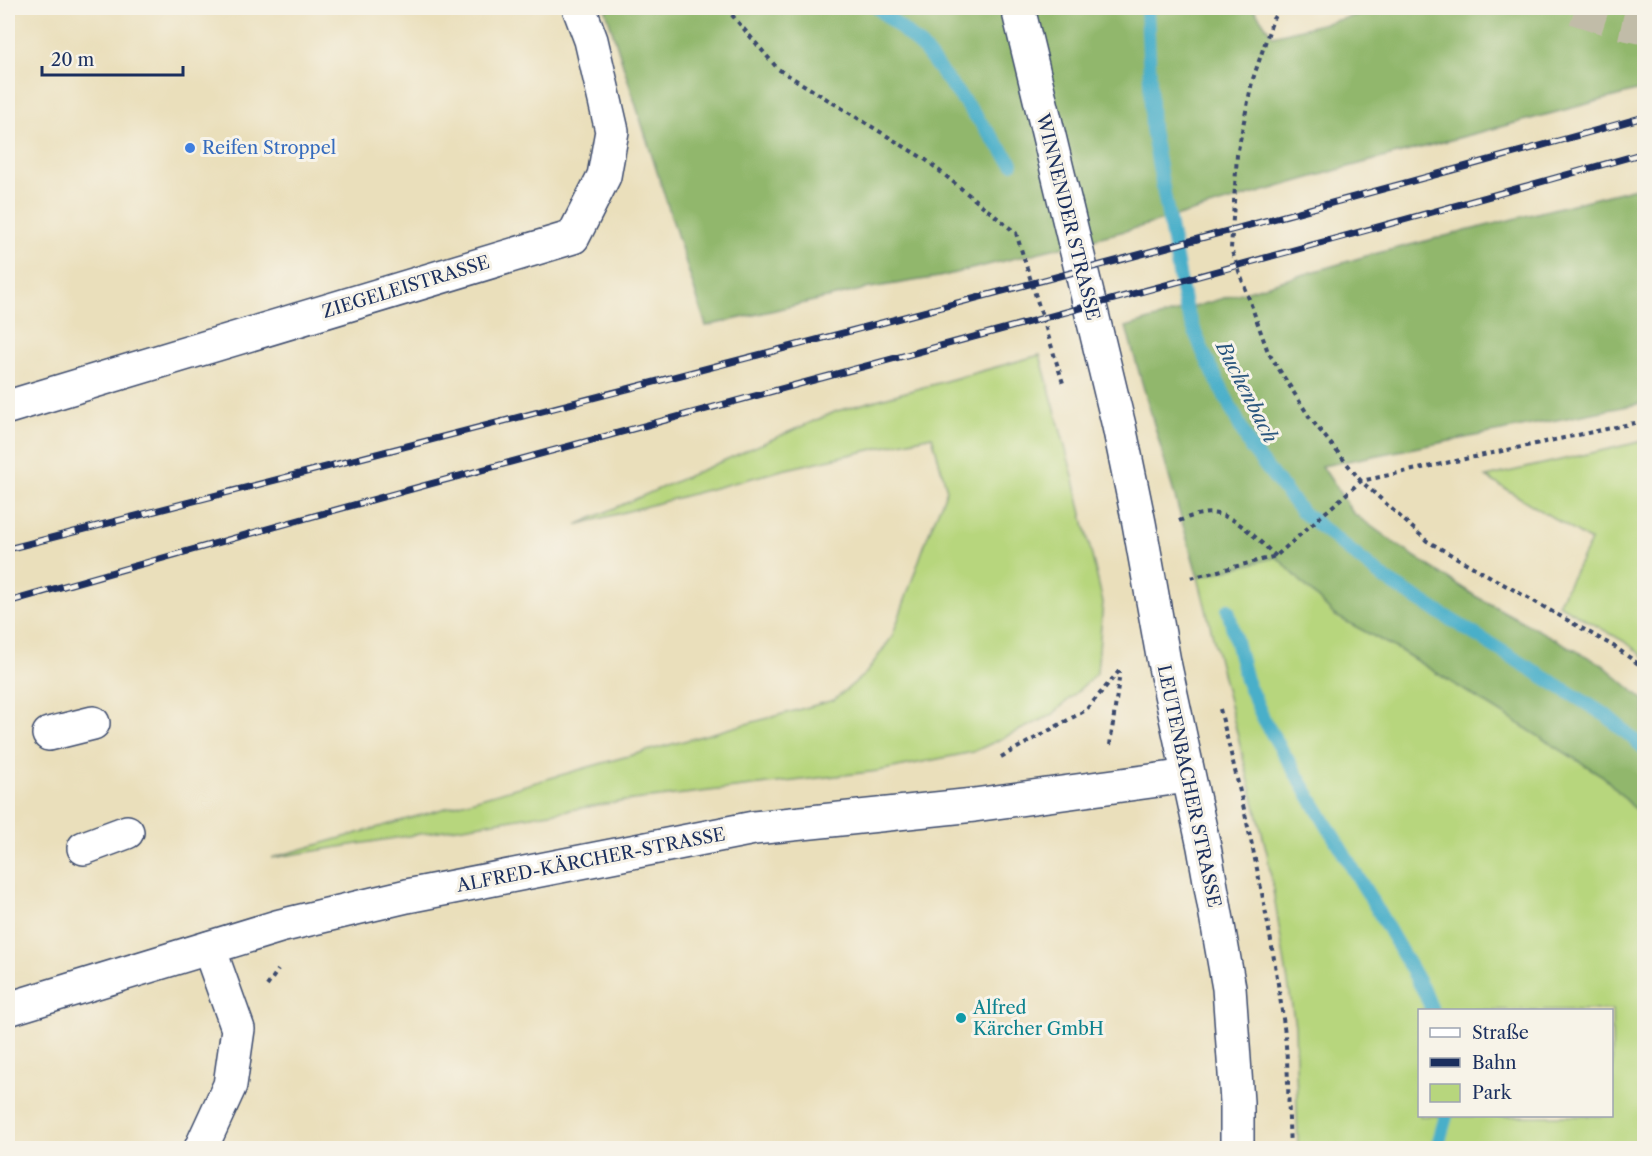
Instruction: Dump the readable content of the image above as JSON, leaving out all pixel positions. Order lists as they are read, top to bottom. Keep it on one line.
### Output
{"streets":{"street":["WINNENDER STRASSE","ZIEGELEISTRASSE","LEUTENBACHER STRASSE","ALFRED-KÄRCHER-STRASSE"]},"crossings":[["WINNENDER STRASSE","LEUTENBACHER STRASSE"],["LEUTENBACHER STRASSE","ALFRED-KÄRCHER-STRASSE"]],"water":["Buchenbach"],"places":["Reifen Stroppel","Alfred Kärcher GmbH"],"legend":["Straße","Bahn","Park"],"scale_bar":"20 m"}
